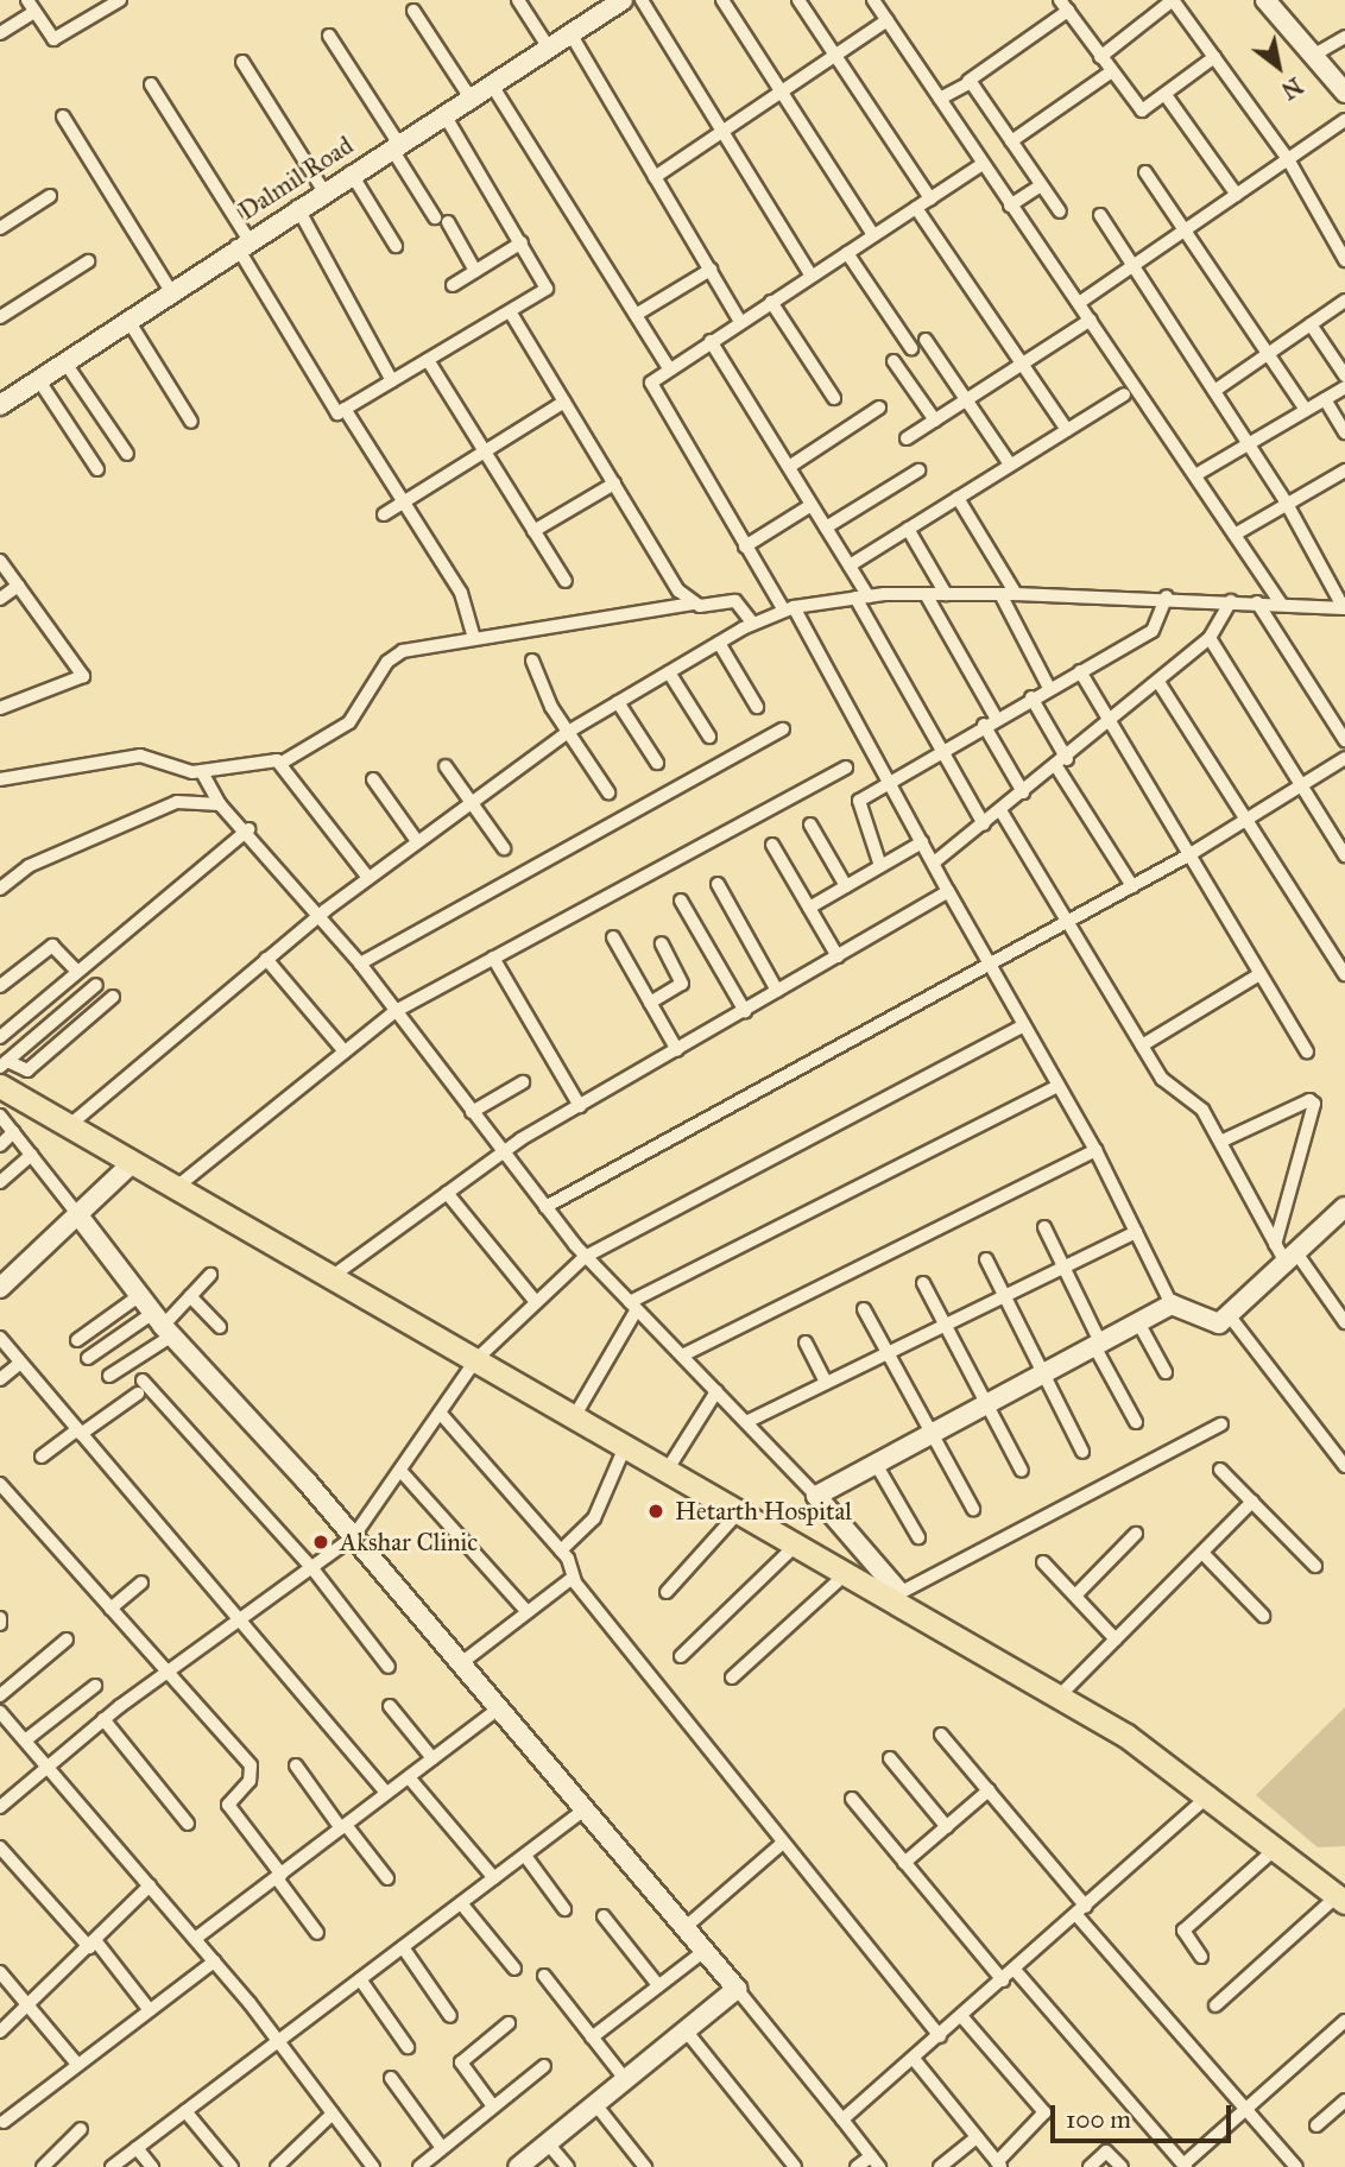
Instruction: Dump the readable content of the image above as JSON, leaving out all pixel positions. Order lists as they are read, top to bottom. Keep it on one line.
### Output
{"streets":{"street":["Dalmil Road"]},"places":["Hetarth Hospital","Akshar Clinic"],"scale_bar":"100 m","north":"bottom right"}
